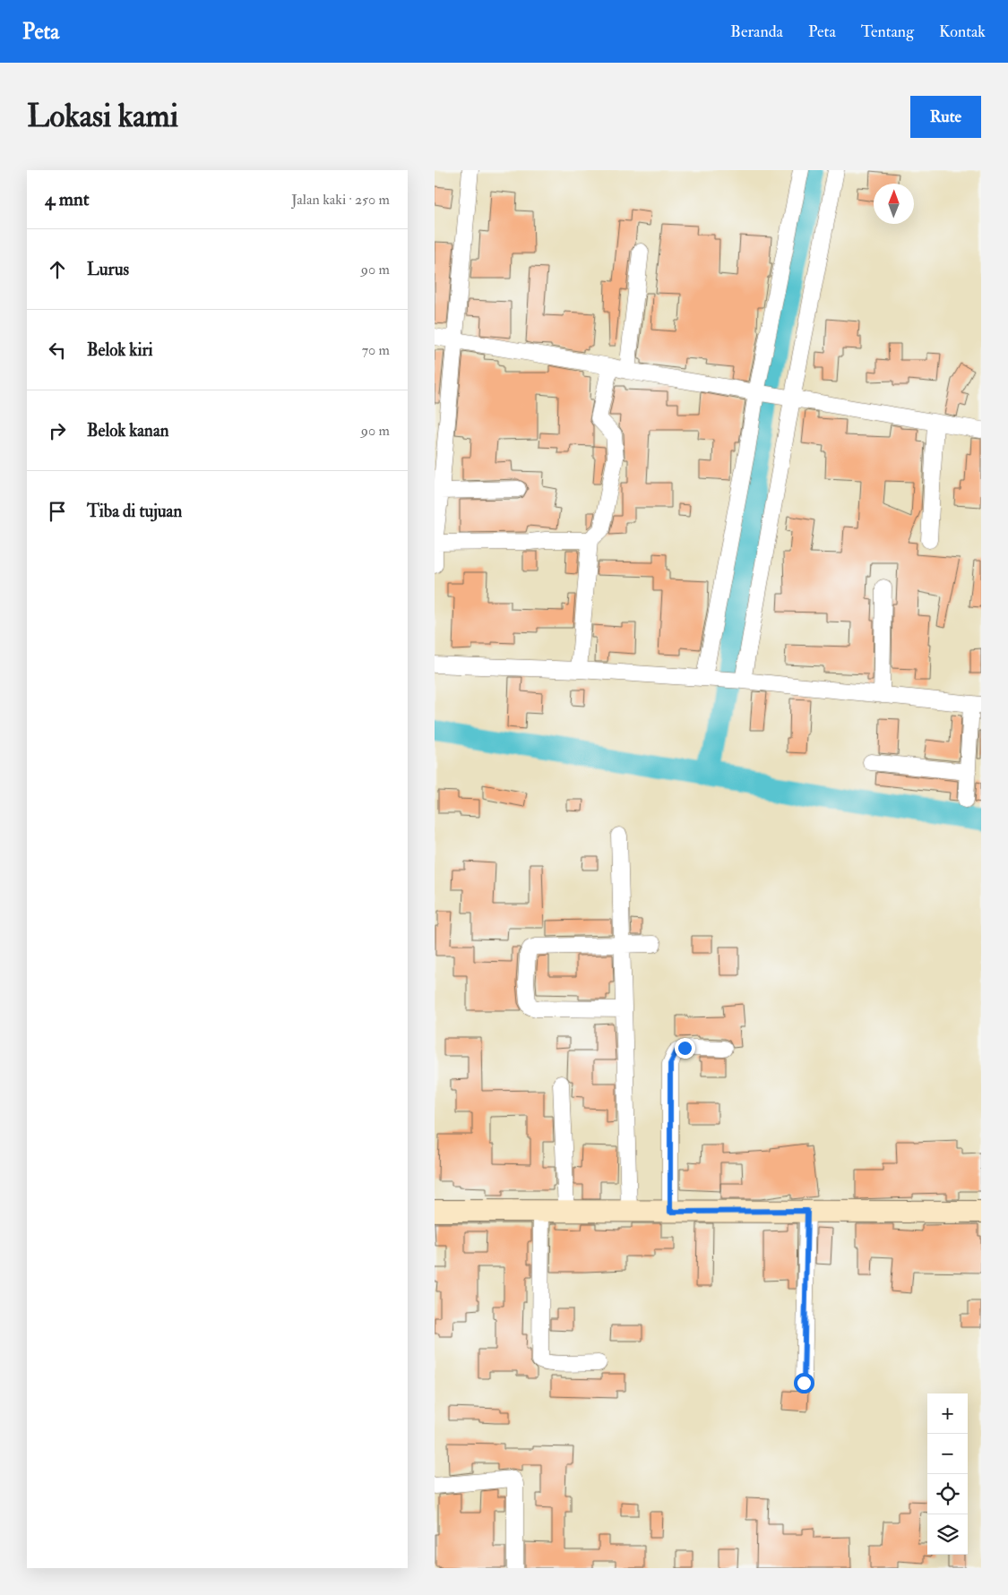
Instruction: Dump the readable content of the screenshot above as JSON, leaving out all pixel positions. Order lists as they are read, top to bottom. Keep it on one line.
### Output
{"north":"top","page":{"header":"Peta","nav":["Beranda","Peta","Tentang","Kontak"],"buttons":"Rute","title":"Lokasi kami","heading":["4 mnt","Jalan kaki · 250 m"],"list":[["Lurus","90 m"],["Belok kiri","70 m"],["Belok kanan","90 m"],"Tiba di tujuan"],"map_buttons":["+","−"]}}
